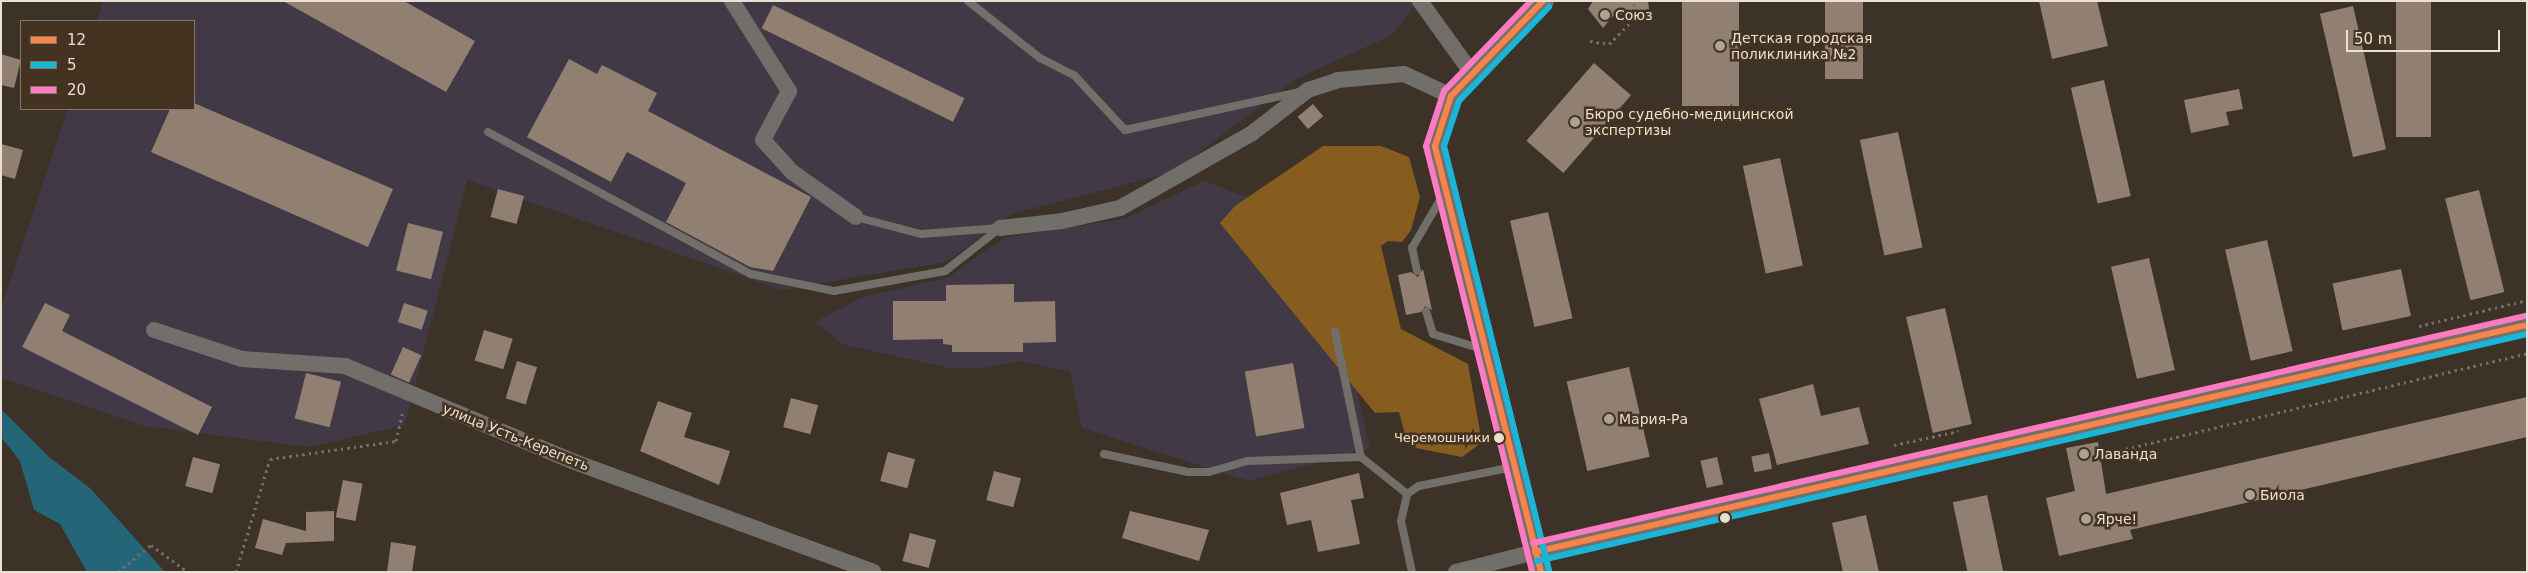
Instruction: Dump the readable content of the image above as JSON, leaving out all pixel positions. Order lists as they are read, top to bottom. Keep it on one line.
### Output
{"streets":{"street":["улица Усть-Керепеть"]},"places":["Союз","Детская городская поликлиника №2","Бюро судебно-медицинской экспертизы","Мария-Ра","Черемошники","Лаванда","Биола","Ярче!"],"lines":["transit line 12","transit line 20","transit line 5"],"legend":["12","5","20"],"scale_bar":"50 m"}
